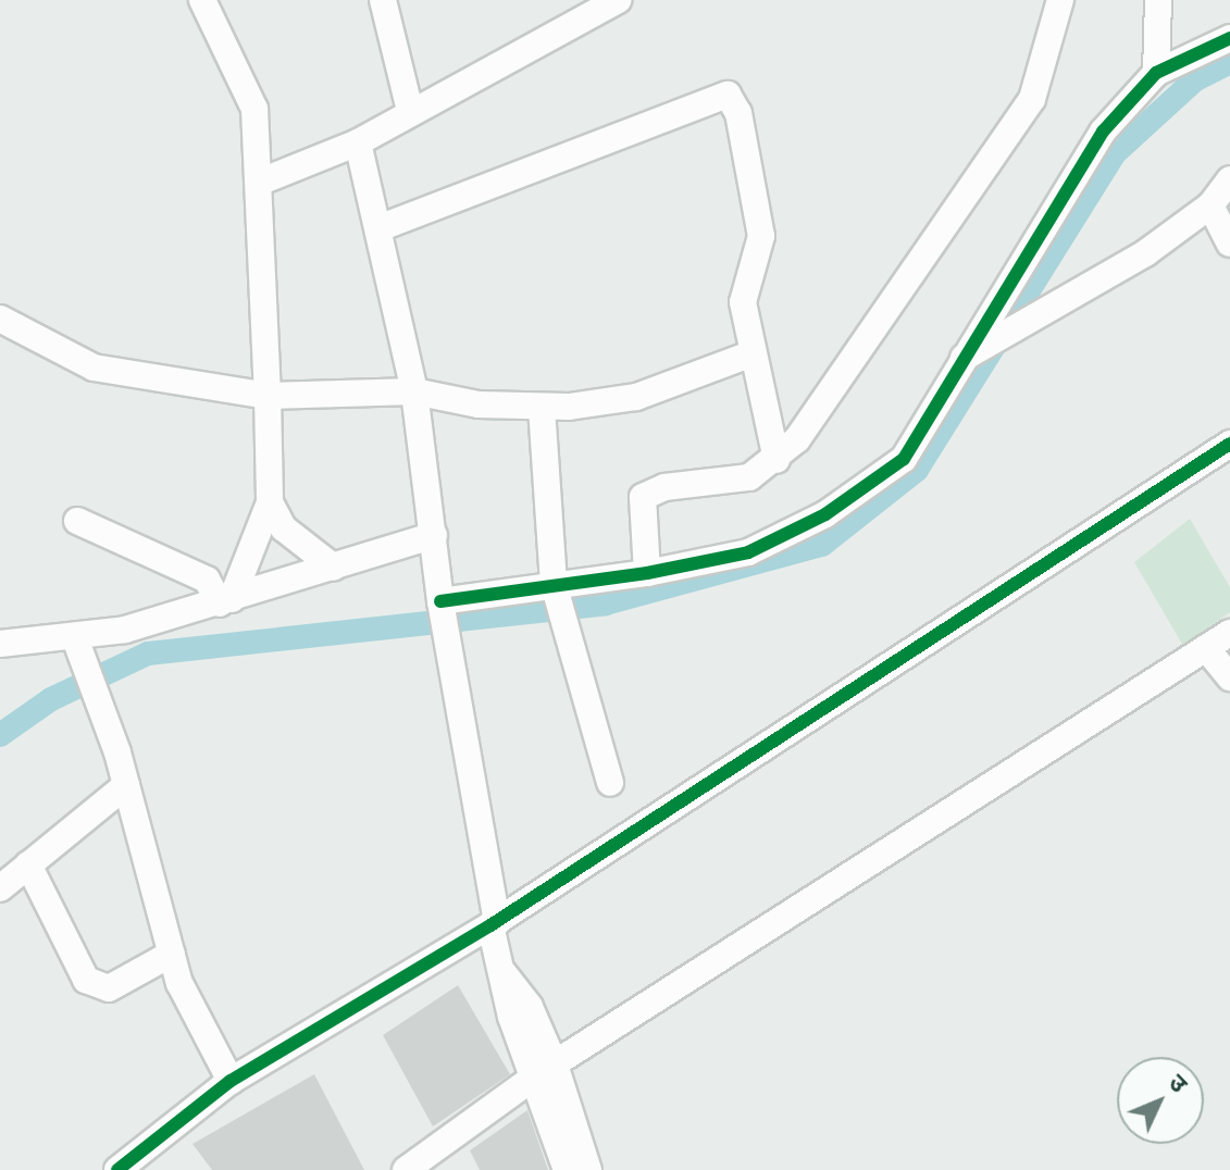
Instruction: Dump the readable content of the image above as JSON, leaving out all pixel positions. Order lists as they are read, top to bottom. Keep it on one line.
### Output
{"north":"top right"}
